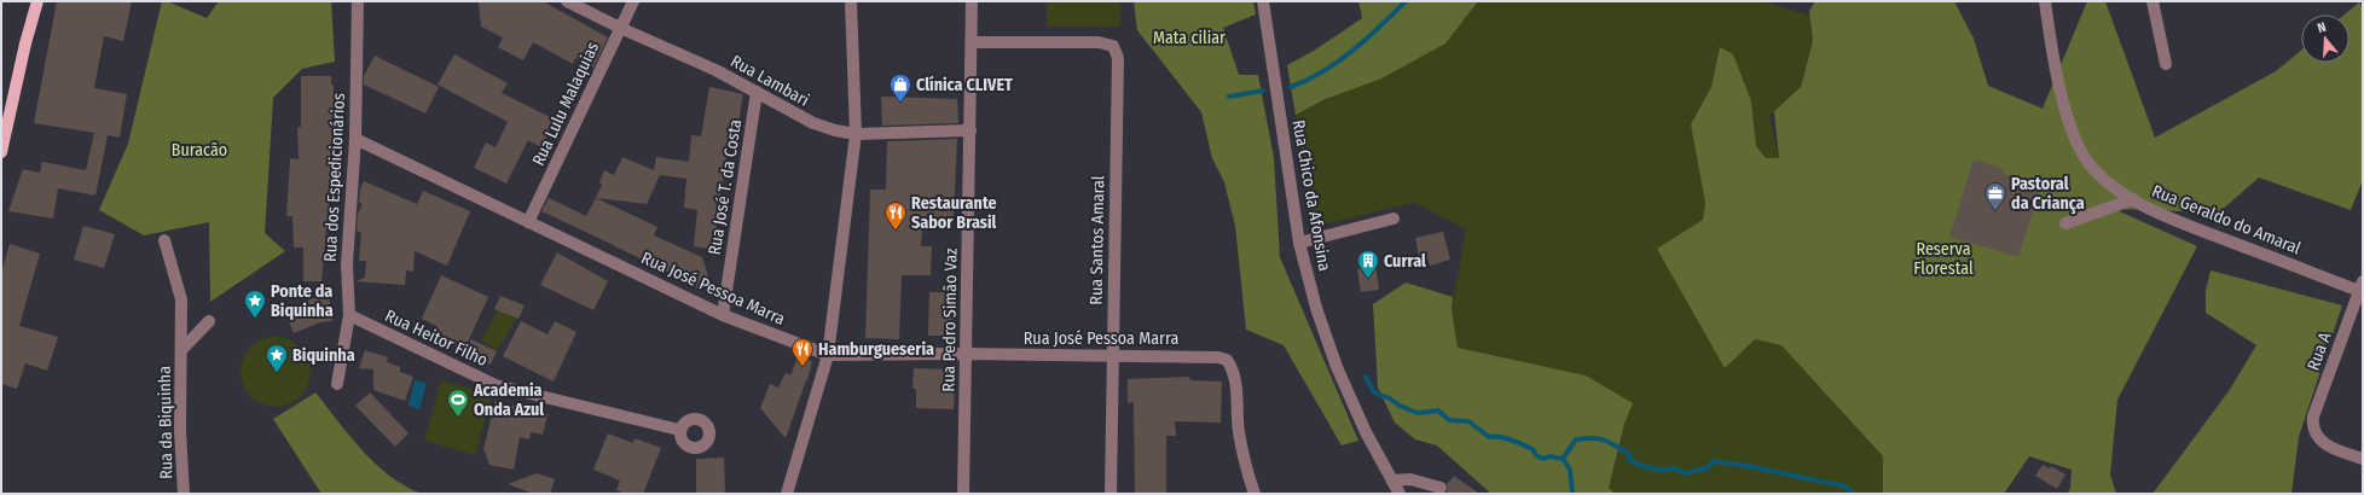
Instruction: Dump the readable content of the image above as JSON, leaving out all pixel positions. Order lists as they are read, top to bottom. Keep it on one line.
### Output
{"streets":{"street":["Rua Lambari","Rua Lulu Malaquias","Rua dos Espedicionários","Rua José T. da Costa","Rua Chico da Afonsina","Rua Geraldo do Amaral","Rua Santos Amaral","Rua José Pessoa Marra","Rua Pedro Simão Vaz","Rua Heitor Filho","Rua A","Rua da Biquinha"]},"crossings":[["Rua Lambari","Rua Lulu Malaquias"],["Rua Lambari","Rua José T. da Costa"],["Rua Lambari","Rua Pedro Simão Vaz"],["Rua Lulu Malaquias","Rua José Pessoa Marra"],["Rua dos Espedicionários","Rua José Pessoa Marra"],["Rua dos Espedicionários","Rua Heitor Filho"],["Rua José T. da Costa","Rua José Pessoa Marra"],["Rua Geraldo do Amaral","Rua A"],["Rua Santos Amaral","Rua José Pessoa Marra"],["Rua Santos Amaral","Rua Pedro Simão Vaz"],["Rua José Pessoa Marra","Rua Pedro Simão Vaz"]],"parks":["Mata ciliar","Buracão","Reserva Florestal"],"places":{"shop":["Clínica CLIVET"],"office":["Pastoral da Criança"],"restaurant":["Restaurante Sabor Brasil","Hamburgueseria"],"building":["Curral"],"place":["Ponte da Biquinha","Biquinha"],"sports":["Academia Onda Azul"]},"north":"top"}
